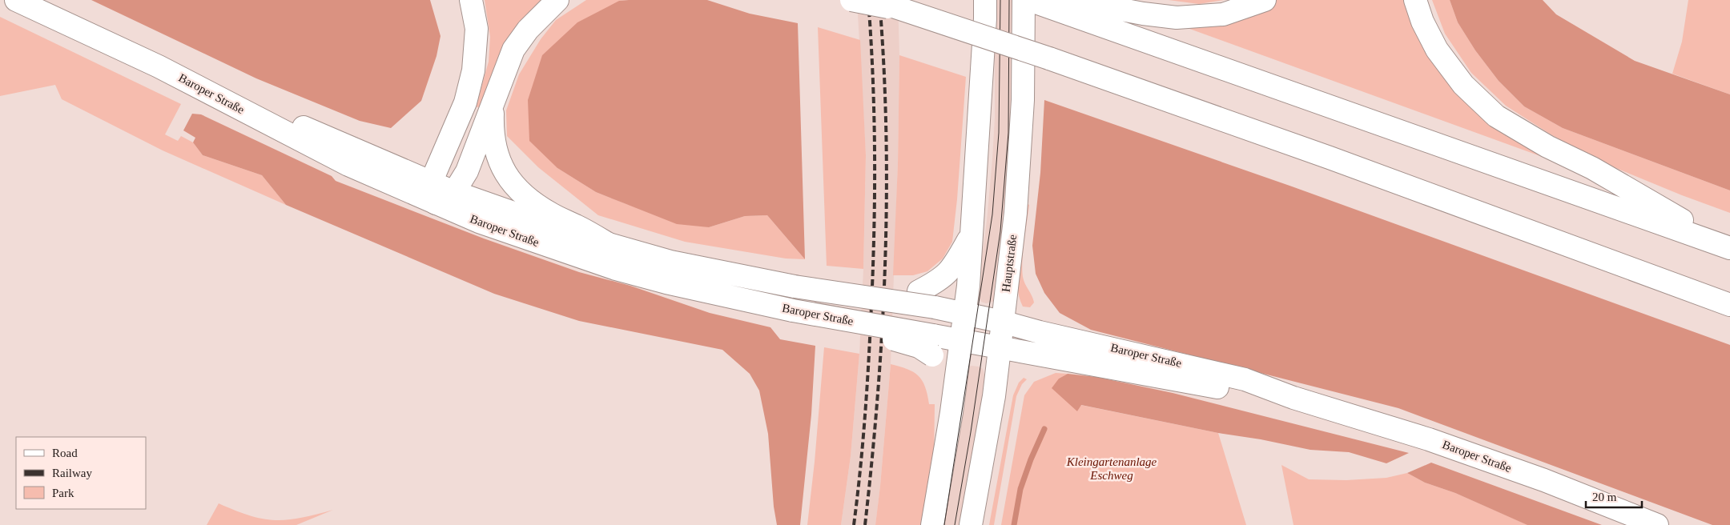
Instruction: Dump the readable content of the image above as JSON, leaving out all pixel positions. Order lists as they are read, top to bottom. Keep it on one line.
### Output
{"streets":{"main road":["Baroper Straße","Hauptstraße"]},"crossings":[["Baroper Straße","Hauptstraße"]],"parks":["Kleingartenanlage Eschweg"],"legend":["Road","Railway","Park"],"scale_bar":"20 m"}
